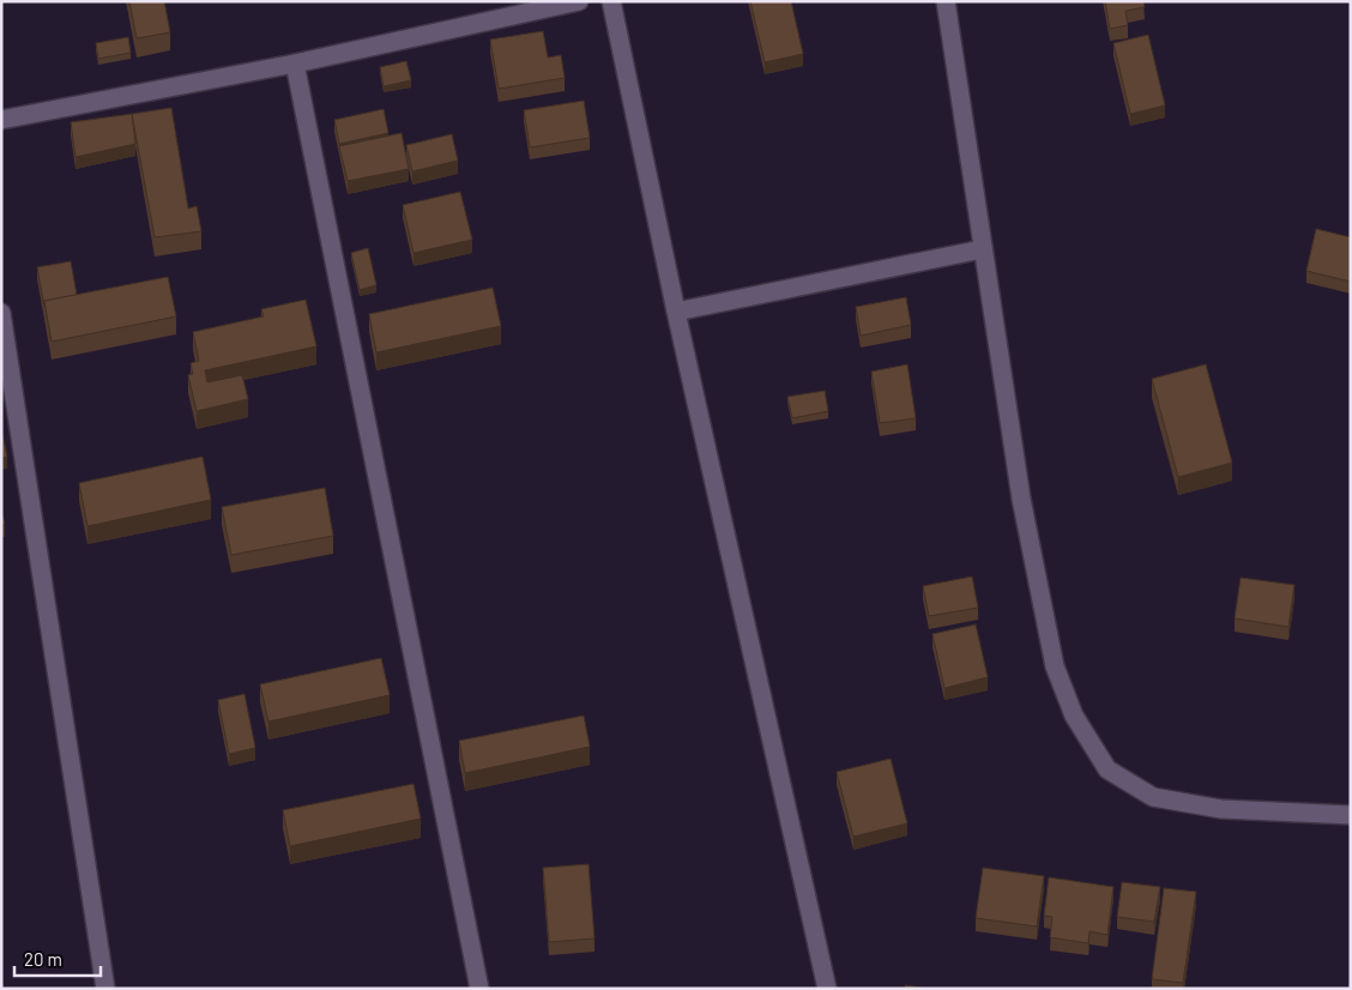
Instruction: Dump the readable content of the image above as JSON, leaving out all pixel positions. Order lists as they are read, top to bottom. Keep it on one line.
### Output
{"scale_bar":"20 m"}
